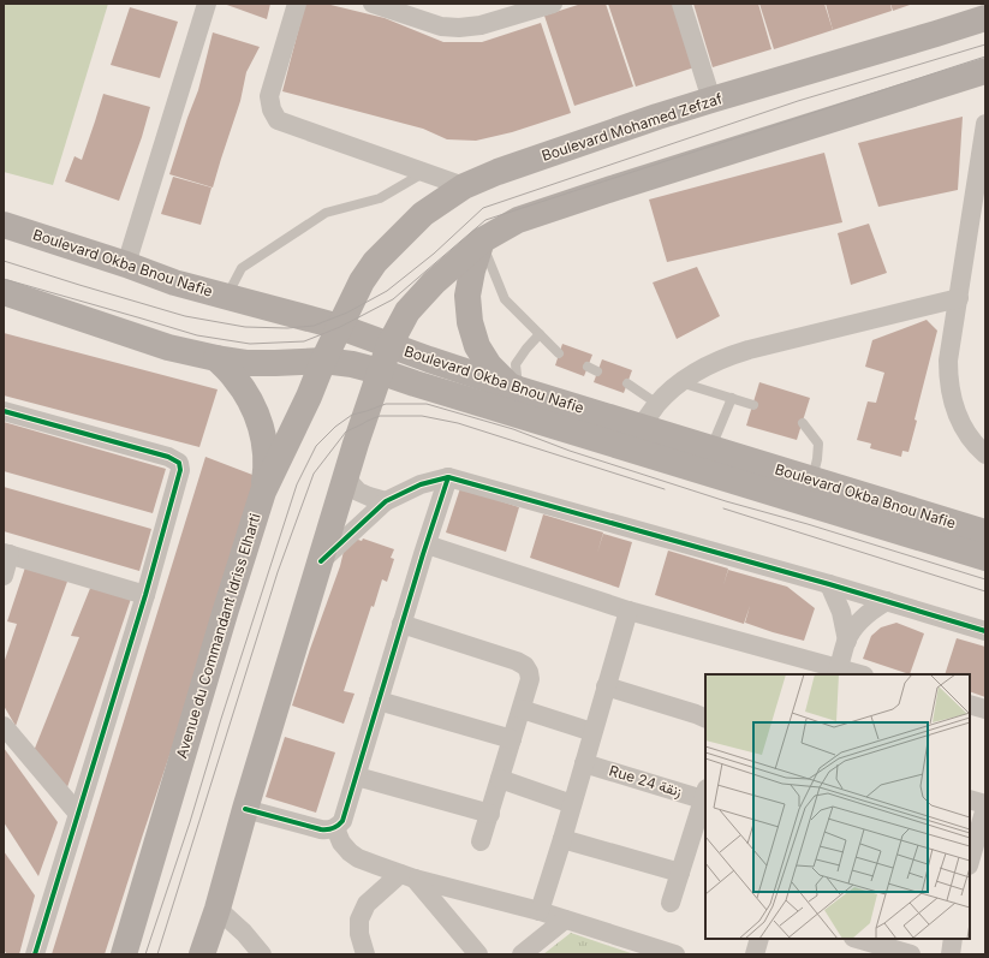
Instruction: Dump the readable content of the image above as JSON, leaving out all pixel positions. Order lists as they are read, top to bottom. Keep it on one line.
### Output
{"streets":{"main road":["Boulevard Mohamed Zefzaf","Boulevard Okba Bnou Nafie","Avenue du Commandant Idriss Elharti"],"street":["Rue 24 زنقة"]},"crossings":[["Boulevard Mohamed Zefzaf","Boulevard Okba Bnou Nafie"],["Boulevard Mohamed Zefzaf","Avenue du Commandant Idriss Elharti"],["Boulevard Okba Bnou Nafie","Avenue du Commandant Idriss Elharti"]]}
